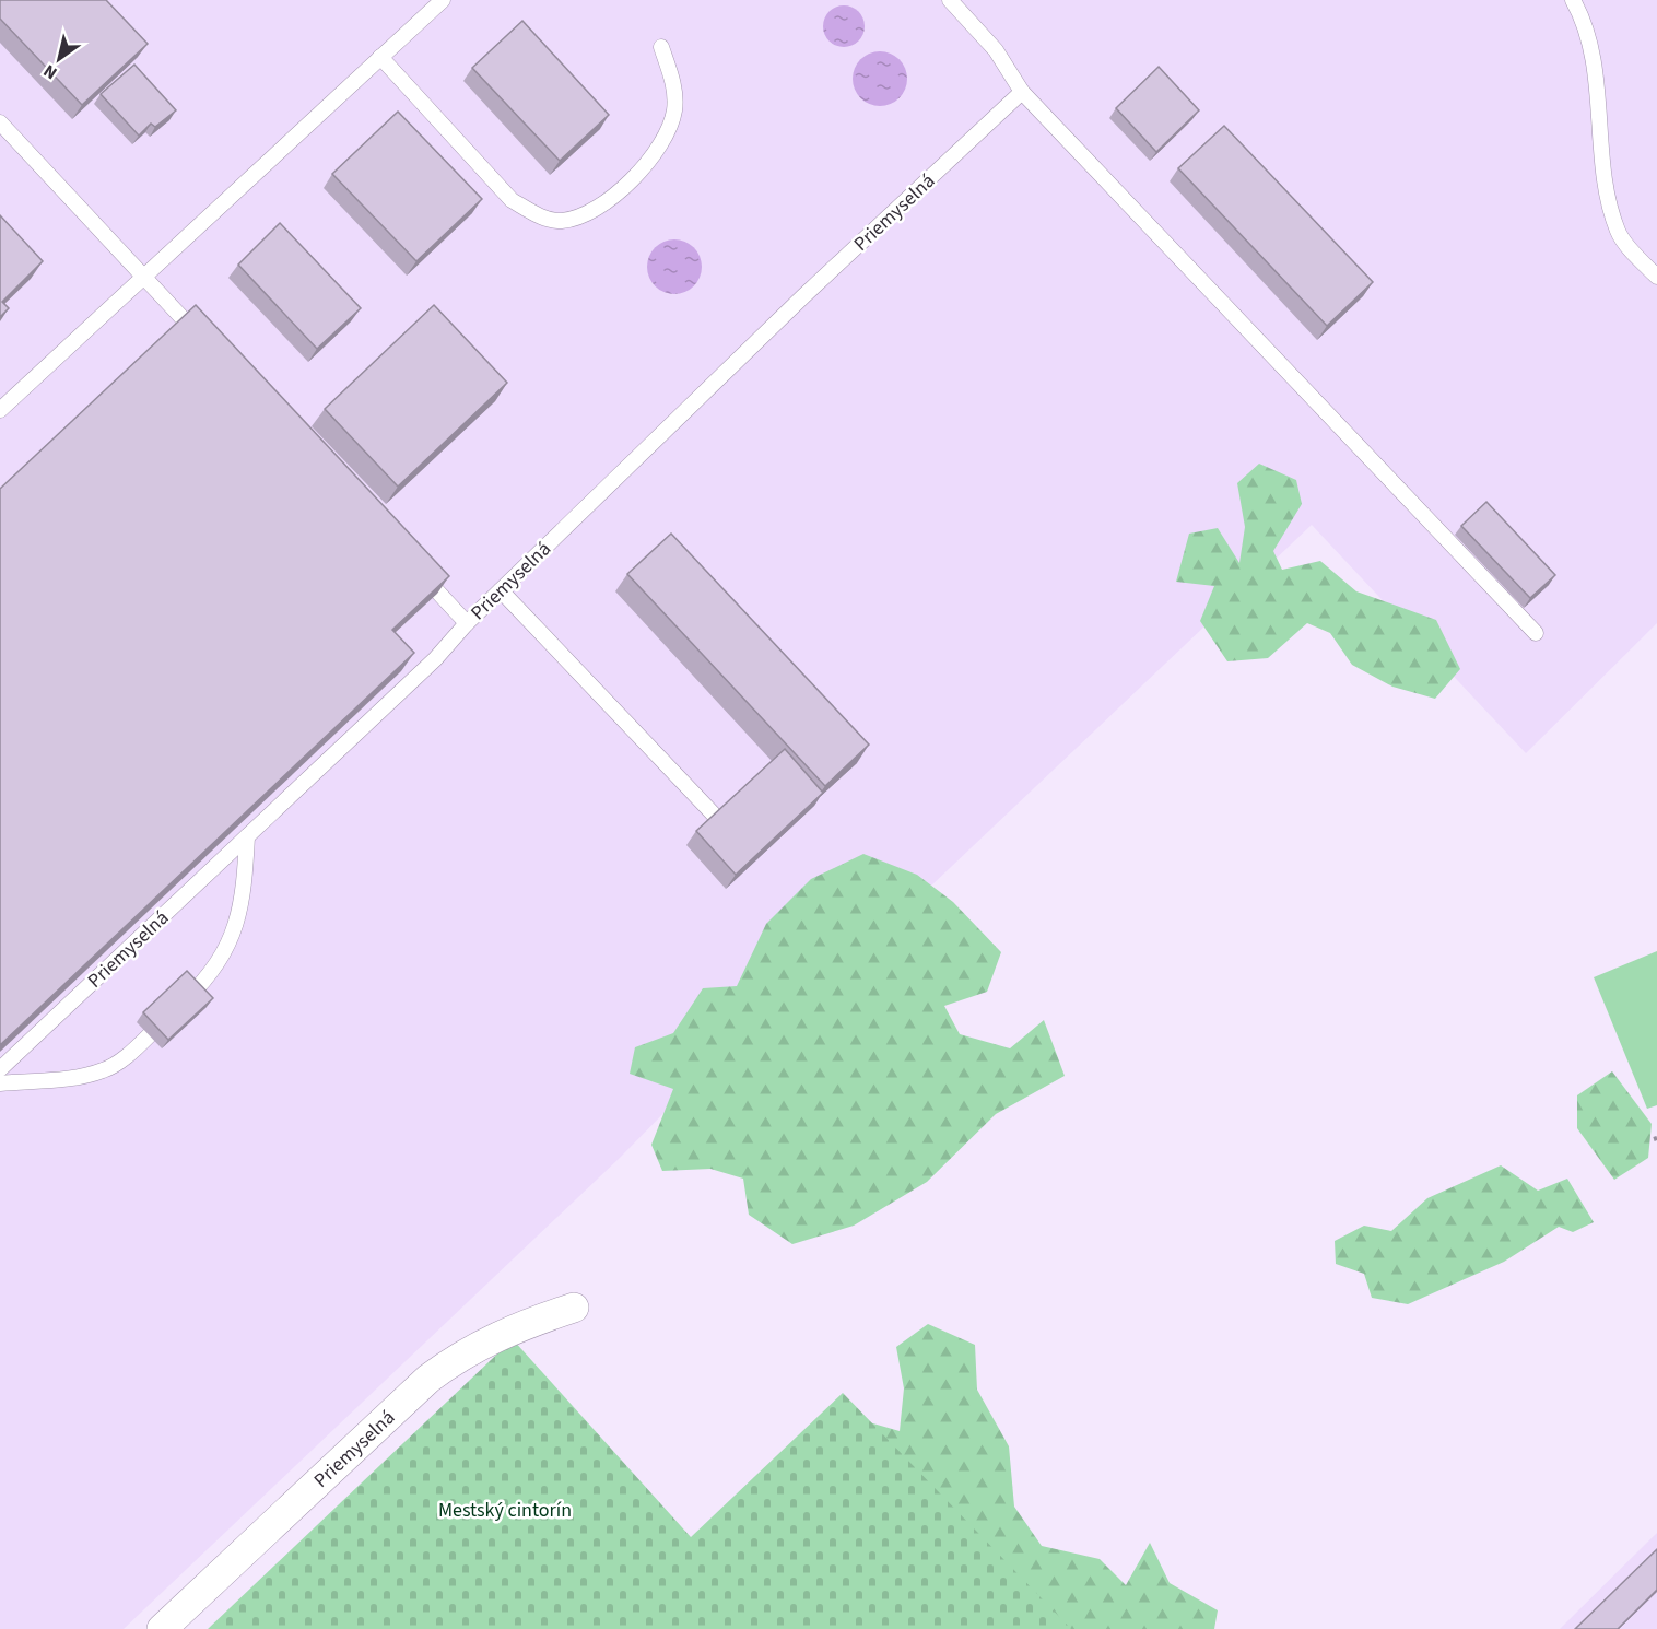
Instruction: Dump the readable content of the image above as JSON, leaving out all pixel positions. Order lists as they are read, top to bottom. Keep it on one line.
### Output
{"streets":{"street":["Priemyselná"]},"parks":["Mestský cintorín"],"north":"bottom left"}
